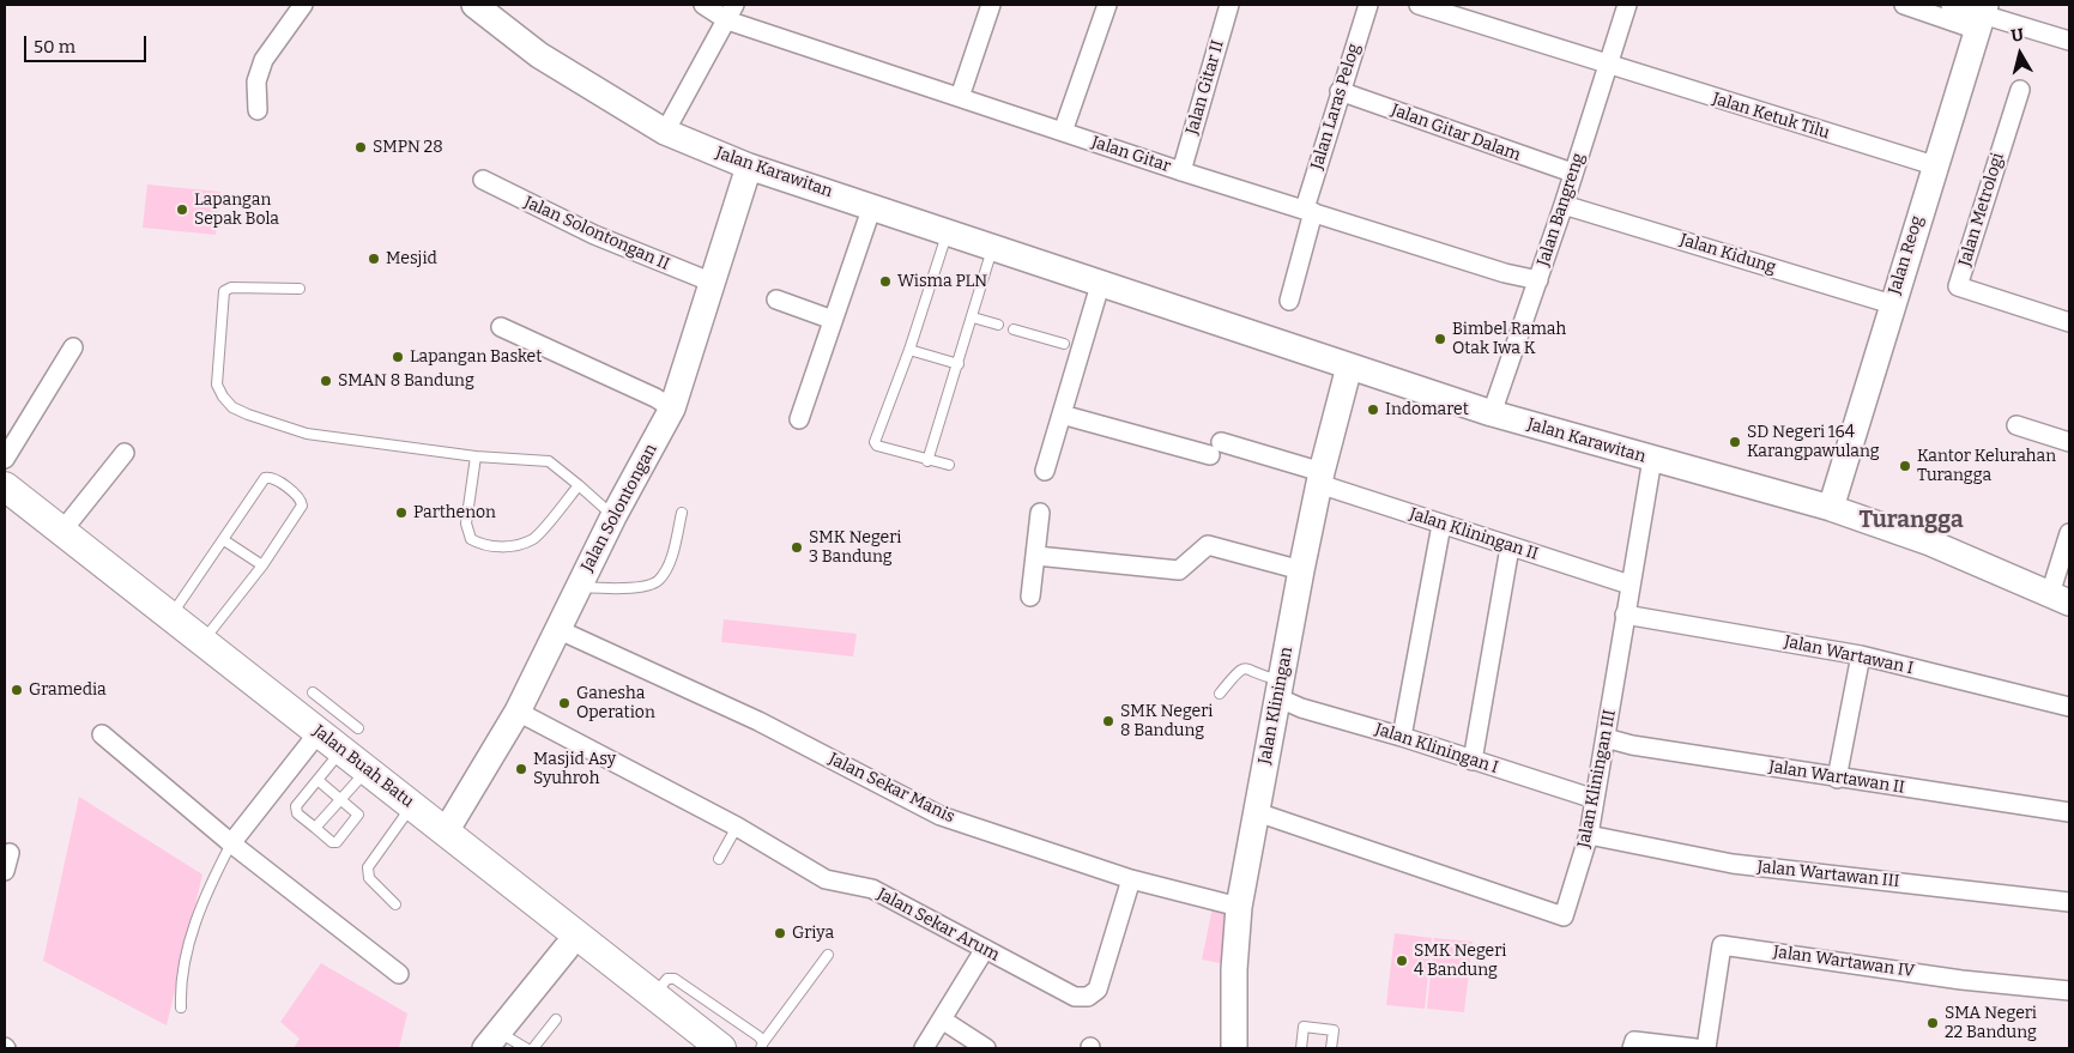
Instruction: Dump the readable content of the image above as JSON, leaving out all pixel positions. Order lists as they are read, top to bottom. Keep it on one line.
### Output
{"streets":{"main road":["Jalan Buah Batu"],"street":["Jalan Gitar II","Jalan Laras Pelog","Jalan Ketuk Tilu","Jalan Gitar Dalam","Jalan Gitar","Jalan Karawitan","Jalan Bangreng","Jalan Metrologi","Jalan Solontongan II","Jalan Kidung","Jalan Reog","Jalan Solontongan","Jalan Kliningan II","Jalan Wartawan I","Jalan Kliningan","Jalan Kliningan I","Jalan Wartawan II","Jalan Kliningan III","Jalan Sekar Manis","Jalan Wartawan III","Jalan Sekar Arum","Jalan Wartawan IV"]},"crossings":[["Jalan Gitar II","Jalan Gitar"],["Jalan Laras Pelog","Jalan Gitar Dalam"],["Jalan Laras Pelog","Jalan Gitar"],["Jalan Ketuk Tilu","Jalan Bangreng"],["Jalan Ketuk Tilu","Jalan Reog"],["Jalan Gitar Dalam","Jalan Bangreng"],["Jalan Gitar","Jalan Bangreng"],["Jalan Karawitan","Jalan Bangreng"],["Jalan Karawitan","Jalan Reog"],["Jalan Karawitan","Jalan Solontongan"],["Jalan Karawitan","Jalan Kliningan"],["Jalan Karawitan","Jalan Kliningan III"],["Jalan Bangreng","Jalan Kidung"],["Jalan Solontongan II","Jalan Solontongan"],["Jalan Kidung","Jalan Reog"],["Jalan Solontongan","Jalan Buah Batu"],["Jalan Solontongan","Jalan Sekar Manis"],["Jalan Solontongan","Jalan Sekar Arum"],["Jalan Kliningan II","Jalan Kliningan"],["Jalan Kliningan II","Jalan Kliningan III"],["Jalan Wartawan I","Jalan Kliningan III"],["Jalan Kliningan","Jalan Kliningan I"],["Jalan Kliningan","Jalan Kliningan III"],["Jalan Kliningan","Jalan Sekar Manis"],["Jalan Kliningan I","Jalan Kliningan III"],["Jalan Wartawan II","Jalan Kliningan III"],["Jalan Kliningan III","Jalan Wartawan III"],["Jalan Sekar Manis","Jalan Sekar Arum"]],"districts":["Turangga"],"places":["SMPN 28","Lapangan Sepak Bola","Mesjid","Wisma PLN","Bimbel Ramah Otak Iwa K","Lapangan Basket","SMAN 8 Bandung","Indomaret","SD Negeri 164 Karangpawulang","Kantor Kelurahan Turangga","Parthenon","SMK Negeri 3 Bandung","Gramedia","Ganesha Operation","SMK Negeri 8 Bandung","Masjid Asy Syuhroh","Griya","SMK Negeri 4 Bandung","SMA Negeri 22 Bandung"],"scale_bar":"50 m","north":"top"}
